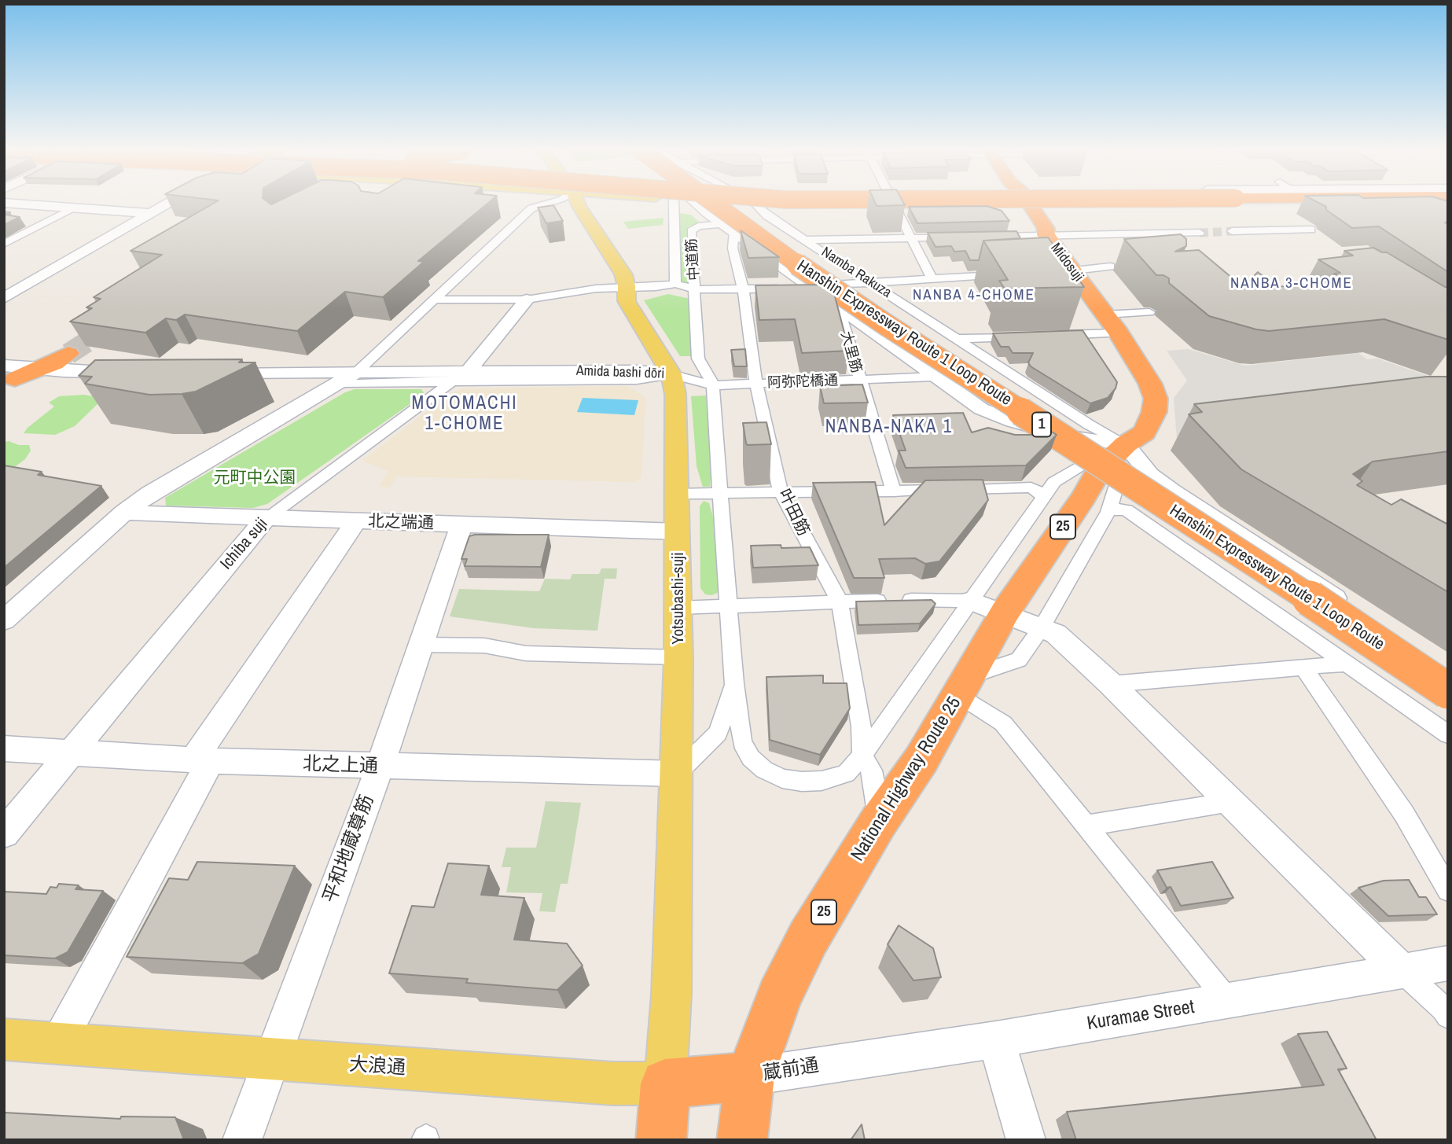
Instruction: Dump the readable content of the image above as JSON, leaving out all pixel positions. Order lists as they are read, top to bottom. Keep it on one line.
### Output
{"streets":{"highway":["Midosuji","Hanshin Expressway Route 1 Loop Route","1","25","National Highway Route 25","大浪通"],"main road":["Yotsubashi-suji"],"street":["中道筋","Namba Rakuza","大里筋","Amida bashi dōri","阿弥陀橋通","叶田筋","北之端通","Ichiba suji","北之上通","平和地蔵尊筋","Kuramae Street","蔵前通"]},"crossings":[["中道筋","叶田筋"],["Midosuji","Namba Rakuza"],["Midosuji","National Highway Route 25"],["Namba Rakuza","National Highway Route 25"],["大里筋","阿弥陀橋通"],["Amida bashi dōri","阿弥陀橋通"],["Amida bashi dōri","Ichiba suji"],["Amida bashi dōri","Yotsubashi-suji"],["阿弥陀橋通","叶田筋"],["阿弥陀橋通","Yotsubashi-suji"],["北之端通","Ichiba suji"],["北之端通","Yotsubashi-suji"],["北之端通","平和地蔵尊筋"],["Ichiba suji","北之上通"],["Yotsubashi-suji","北之上通"],["Yotsubashi-suji","大浪通"],["北之上通","平和地蔵尊筋"],["National Highway Route 25","大浪通"],["National Highway Route 25","蔵前通"],["平和地蔵尊筋","大浪通"],["Kuramae Street","蔵前通"],["大浪通","蔵前通"]],"districts":["NANBA 3-CHOME","NANBA 4-CHOME","MOTOMACHI 1-CHOME","NANBA-NAKA 1"],"parks":["元町中公園"]}
